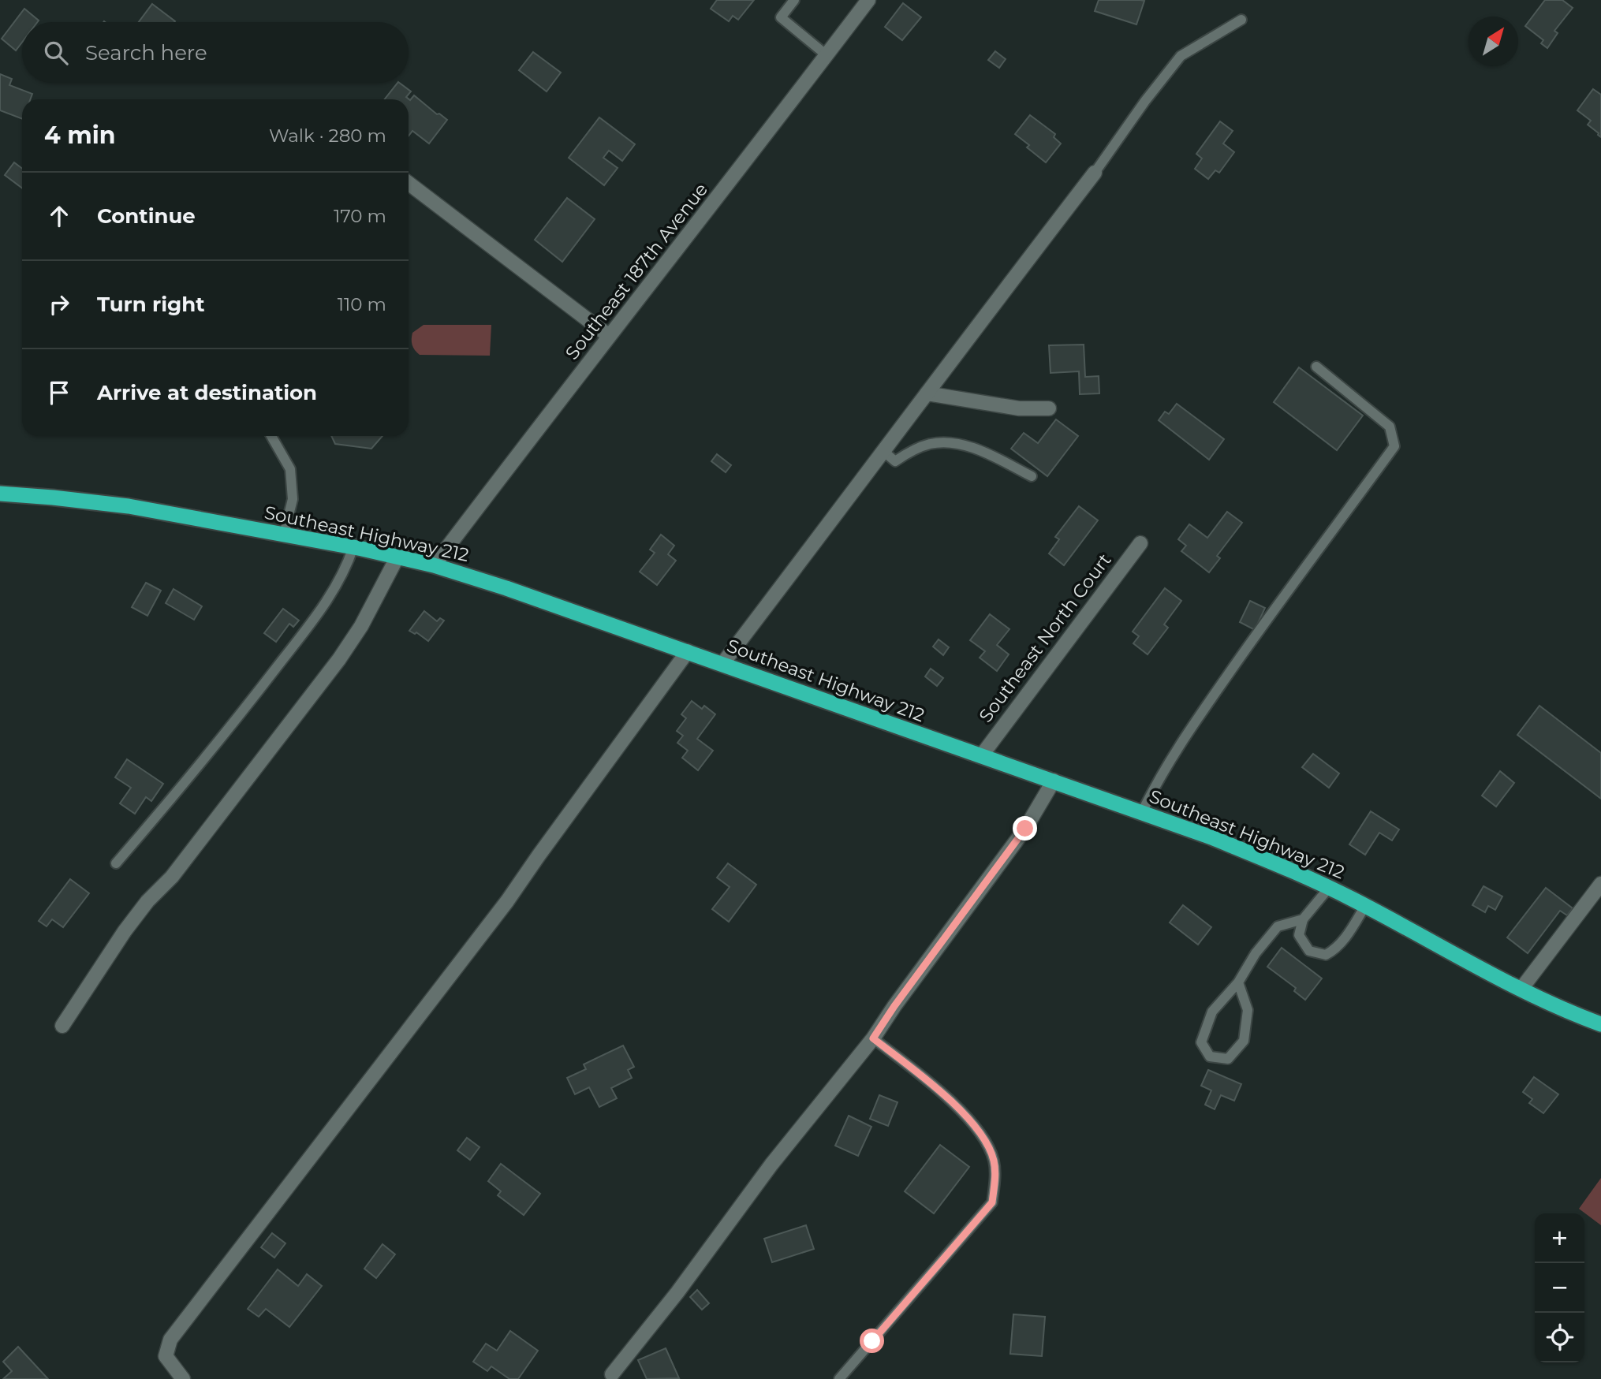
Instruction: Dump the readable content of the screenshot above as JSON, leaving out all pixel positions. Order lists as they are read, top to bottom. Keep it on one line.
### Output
{"streets":{"highway":["Southeast Highway 212"],"street":["Southeast 187th Avenue","Southeast North Court"]},"crossings":[["Southeast 187th Avenue","Southeast Highway 212"],["Southeast Highway 212","Southeast North Court"]],"north":"top right","page":{"search":"Search here","heading":["4 min","Walk · 280 m"],"list":[["Continue","170 m"],["Turn right","110 m"],"Arrive at destination"],"map_buttons":["+","−"]}}
